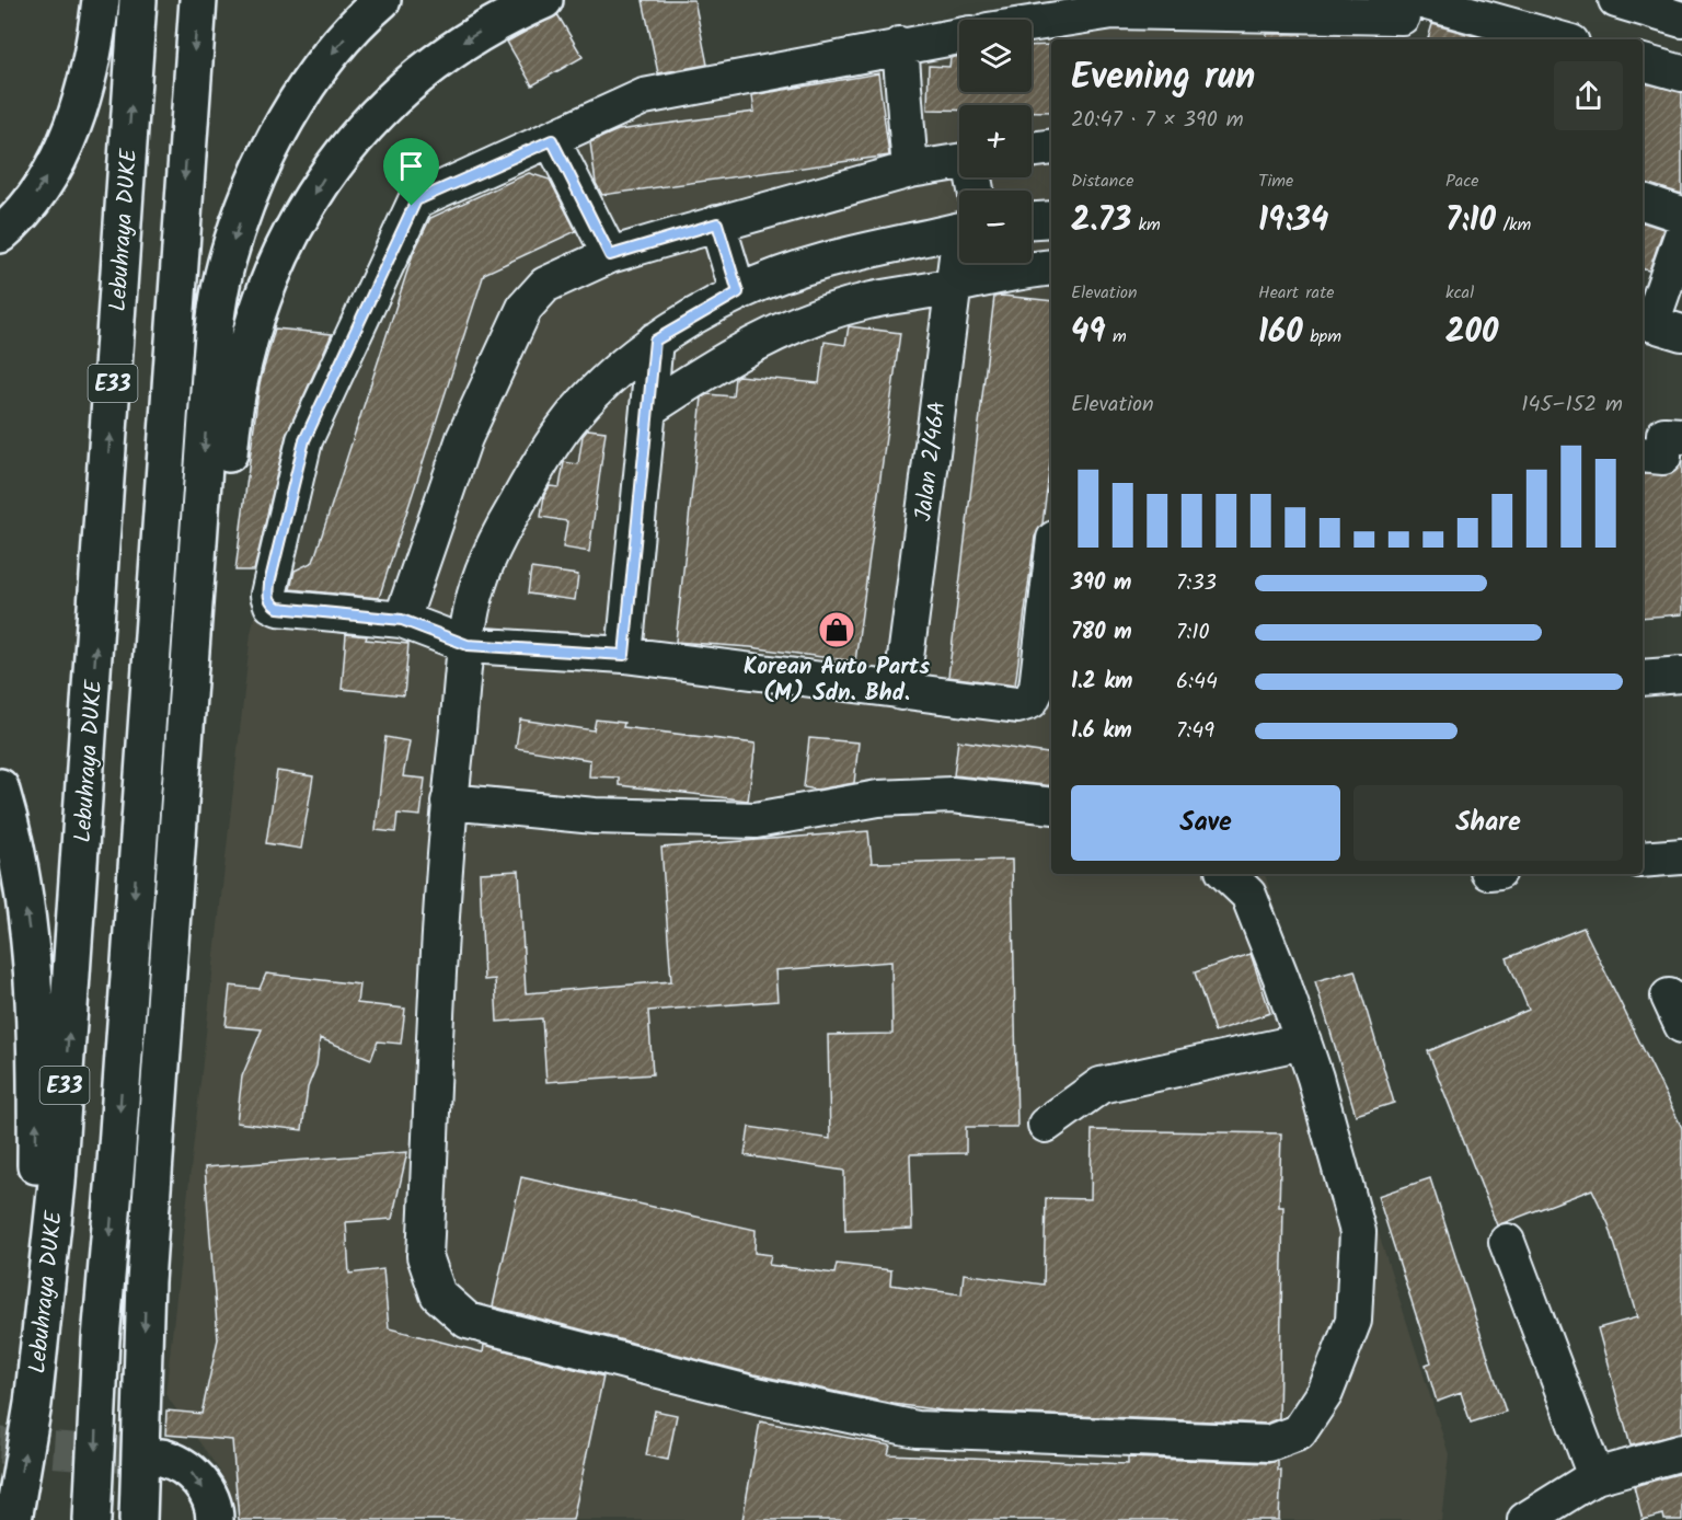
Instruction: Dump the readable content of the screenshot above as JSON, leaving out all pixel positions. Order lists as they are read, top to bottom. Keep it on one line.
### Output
{"streets":{"highway":["Lebuhraya DUKE","E33"],"street":["Jalan 2/46A"]},"places":{"shop":["Korean Auto Parts (M) Sdn. Bhd."]},"page":{"map_buttons":["+","−"],"heading":["Evening run","20:47 · 7 × 390 m"],"stats":[["Distance","2.73 km"],["Time","19:34"],["Pace","7:10 /km"],["Elevation","49 m"],["Heart rate","160 bpm"],["kcal","200"]],"chart":["Elevation","145–152 m"],"list":[{"name":"390 m","note":"7:33"},{"name":"780 m","note":"7:10"},{"name":"1.2 km","note":"6:44"},{"name":"1.6 km","note":"7:49"}],"buttons":["Save","Share"]}}
